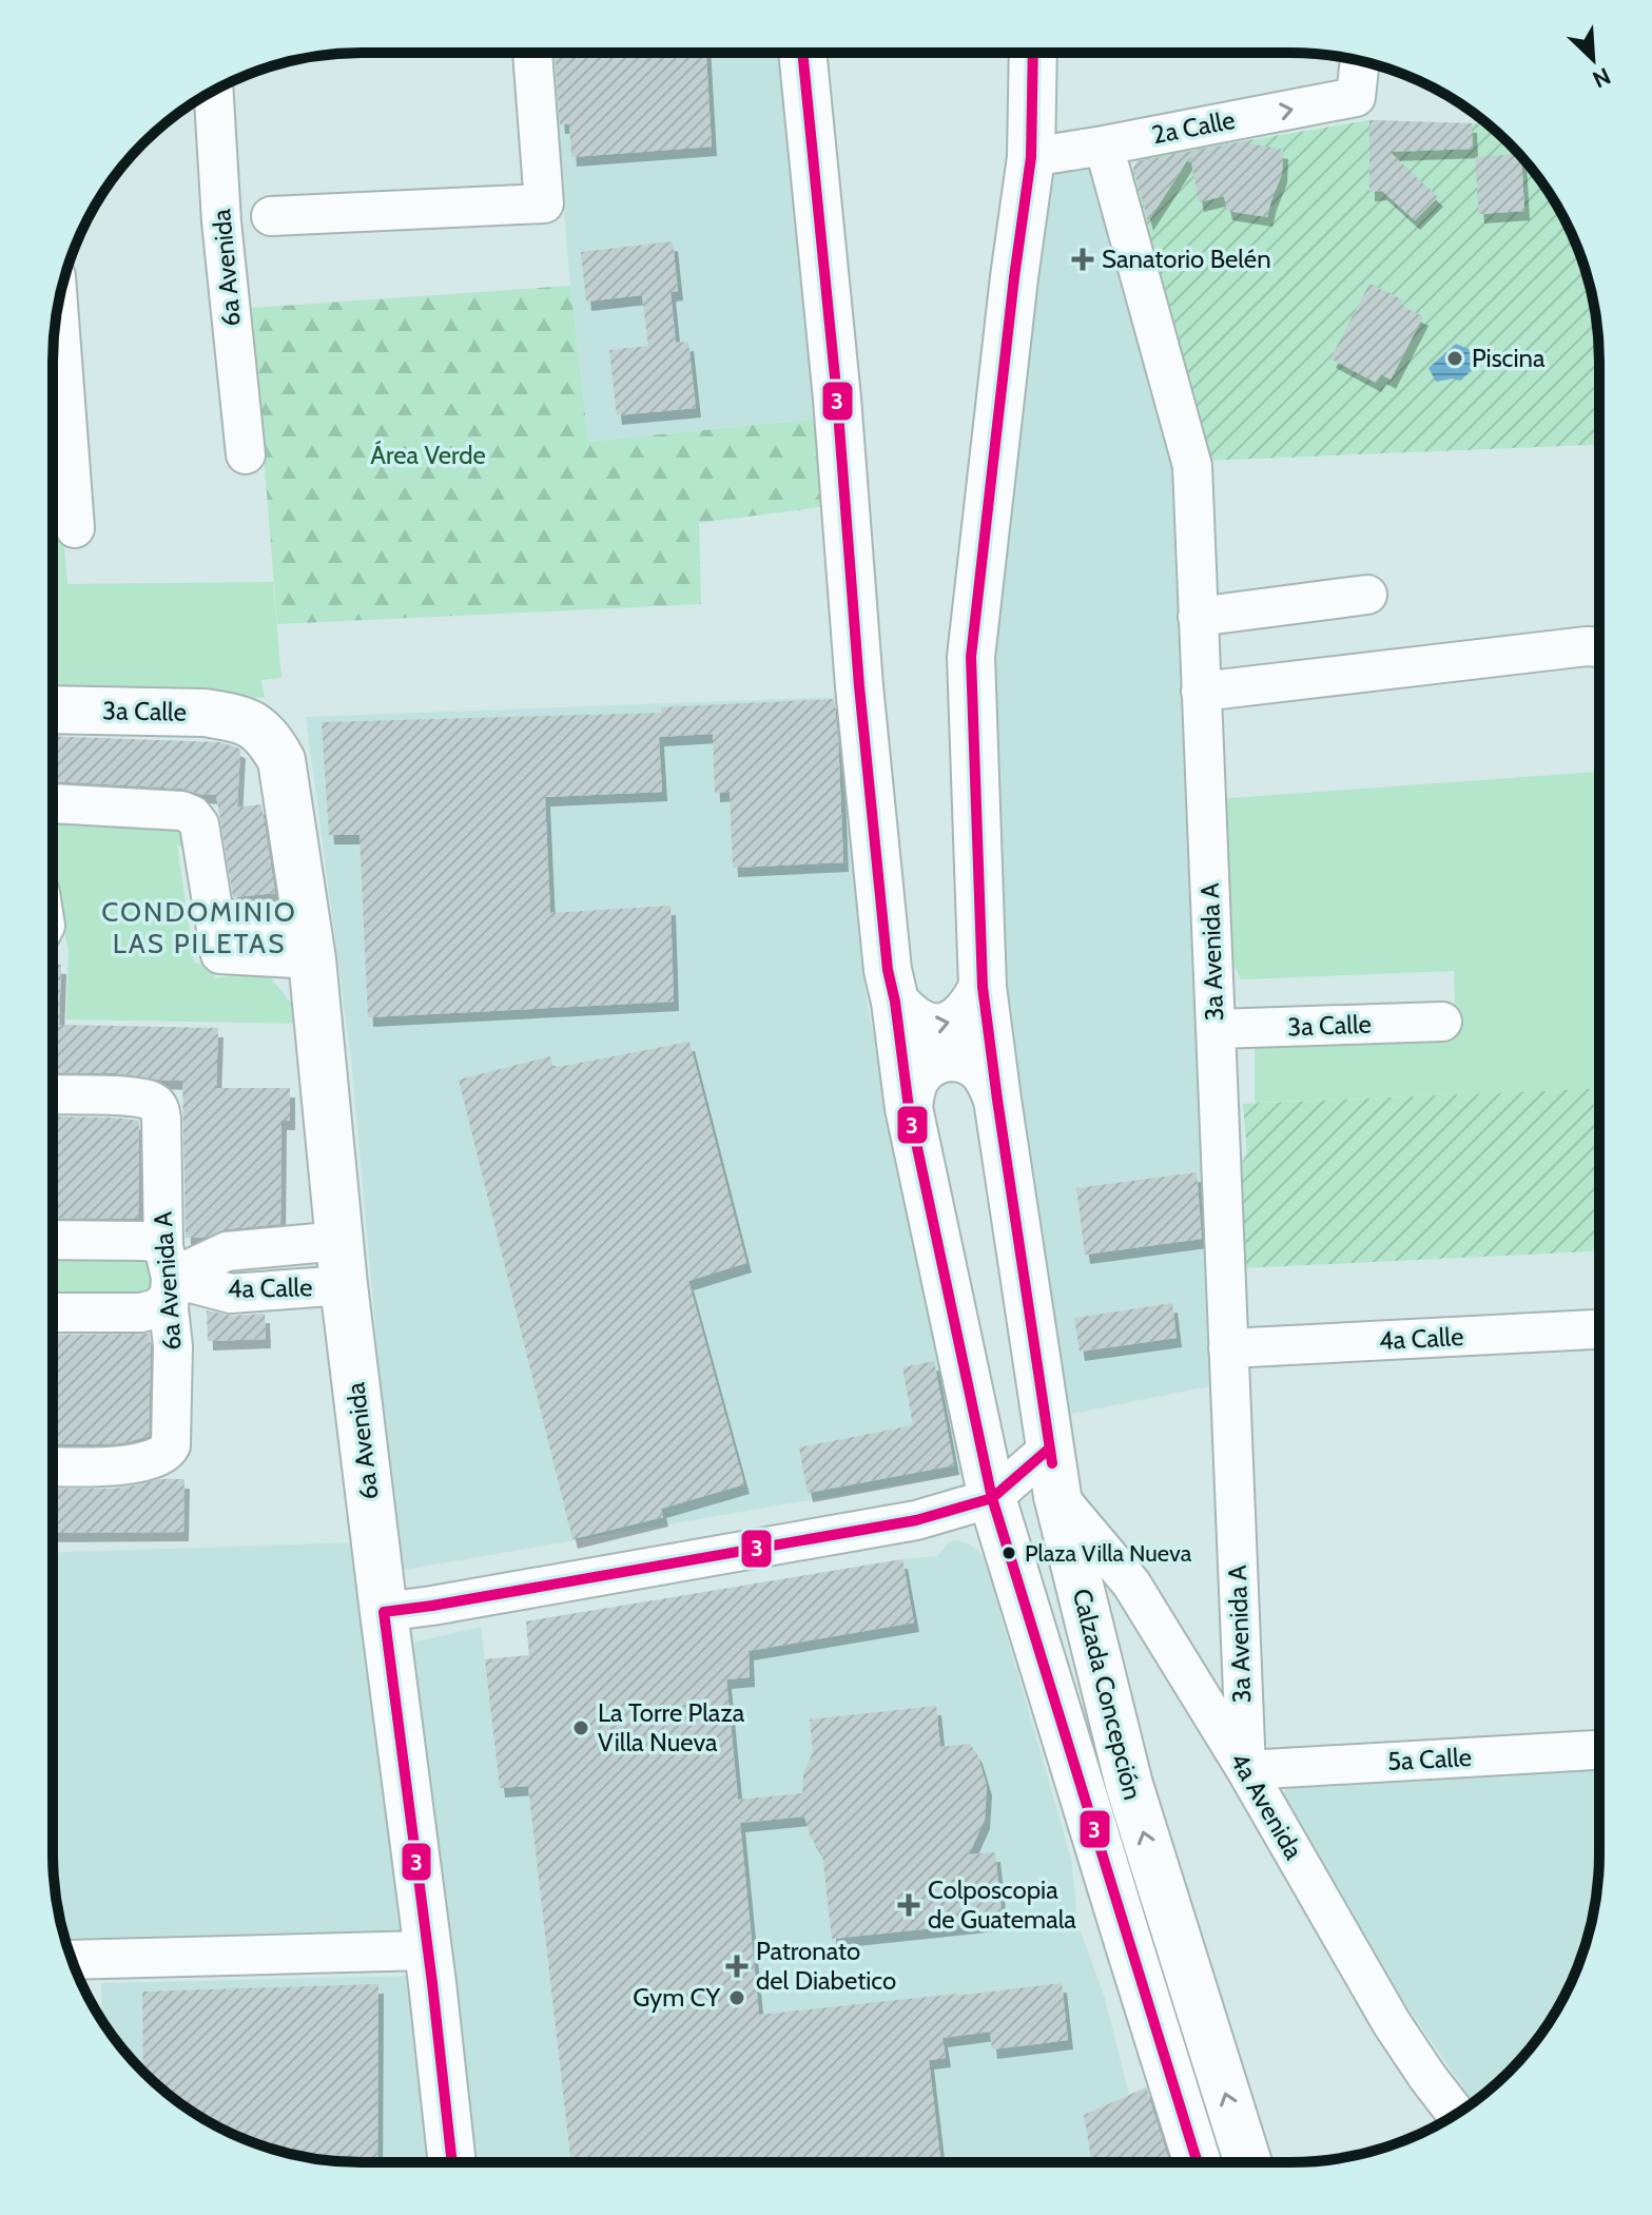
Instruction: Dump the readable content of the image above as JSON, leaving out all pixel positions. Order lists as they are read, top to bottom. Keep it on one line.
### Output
{"streets":{"main road":["6a Avenida","3a Calle","Calzada Concepción"],"street":["2a Calle","3a Avenida A","6a Avenida A","4a Calle","5a Calle","4a Avenida"]},"crossings":[["2a Calle","3a Avenida A"],["6a Avenida","3a Calle"],["6a Avenida","4a Calle"],["3a Calle","3a Avenida A"],["3a Avenida A","4a Calle"],["3a Avenida A","5a Calle"],["3a Avenida A","4a Avenida"],["6a Avenida A","4a Calle"],["Calzada Concepción","4a Avenida"],["5a Calle","4a Avenida"]],"one_way":["2a Calle"],"districts":["CONDOMINIO LAS PILETAS"],"parks":["Área Verde"],"places":{"health":["Sanatorio Belén","Colposcopia de Guatemala","Patronato del Diabetico"],"other":["Piscina","Plaza Villa Nueva","La Torre Plaza Villa Nueva","Gym CY"]},"lines":["transit line 3"],"north":"bottom right"}
